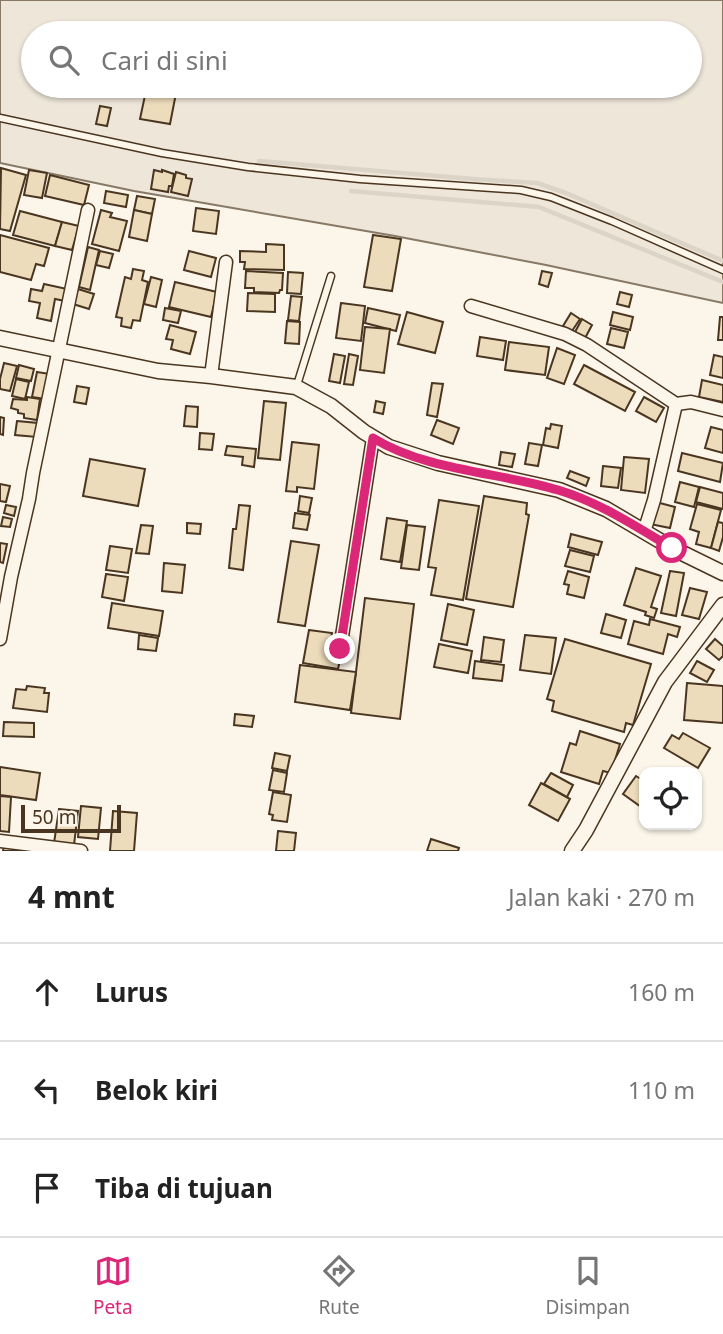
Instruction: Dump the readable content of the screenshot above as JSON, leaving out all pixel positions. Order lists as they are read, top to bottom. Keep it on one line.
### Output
{"scale_bar":"50 m","page":{"search":"Cari di sini","scale":"50 m","heading":["4 mnt","Jalan kaki · 270 m"],"list":[["Lurus","160 m"],["Belok kiri","110 m"],"Tiba di tujuan"],"nav":["Peta","Rute","Disimpan"]}}
